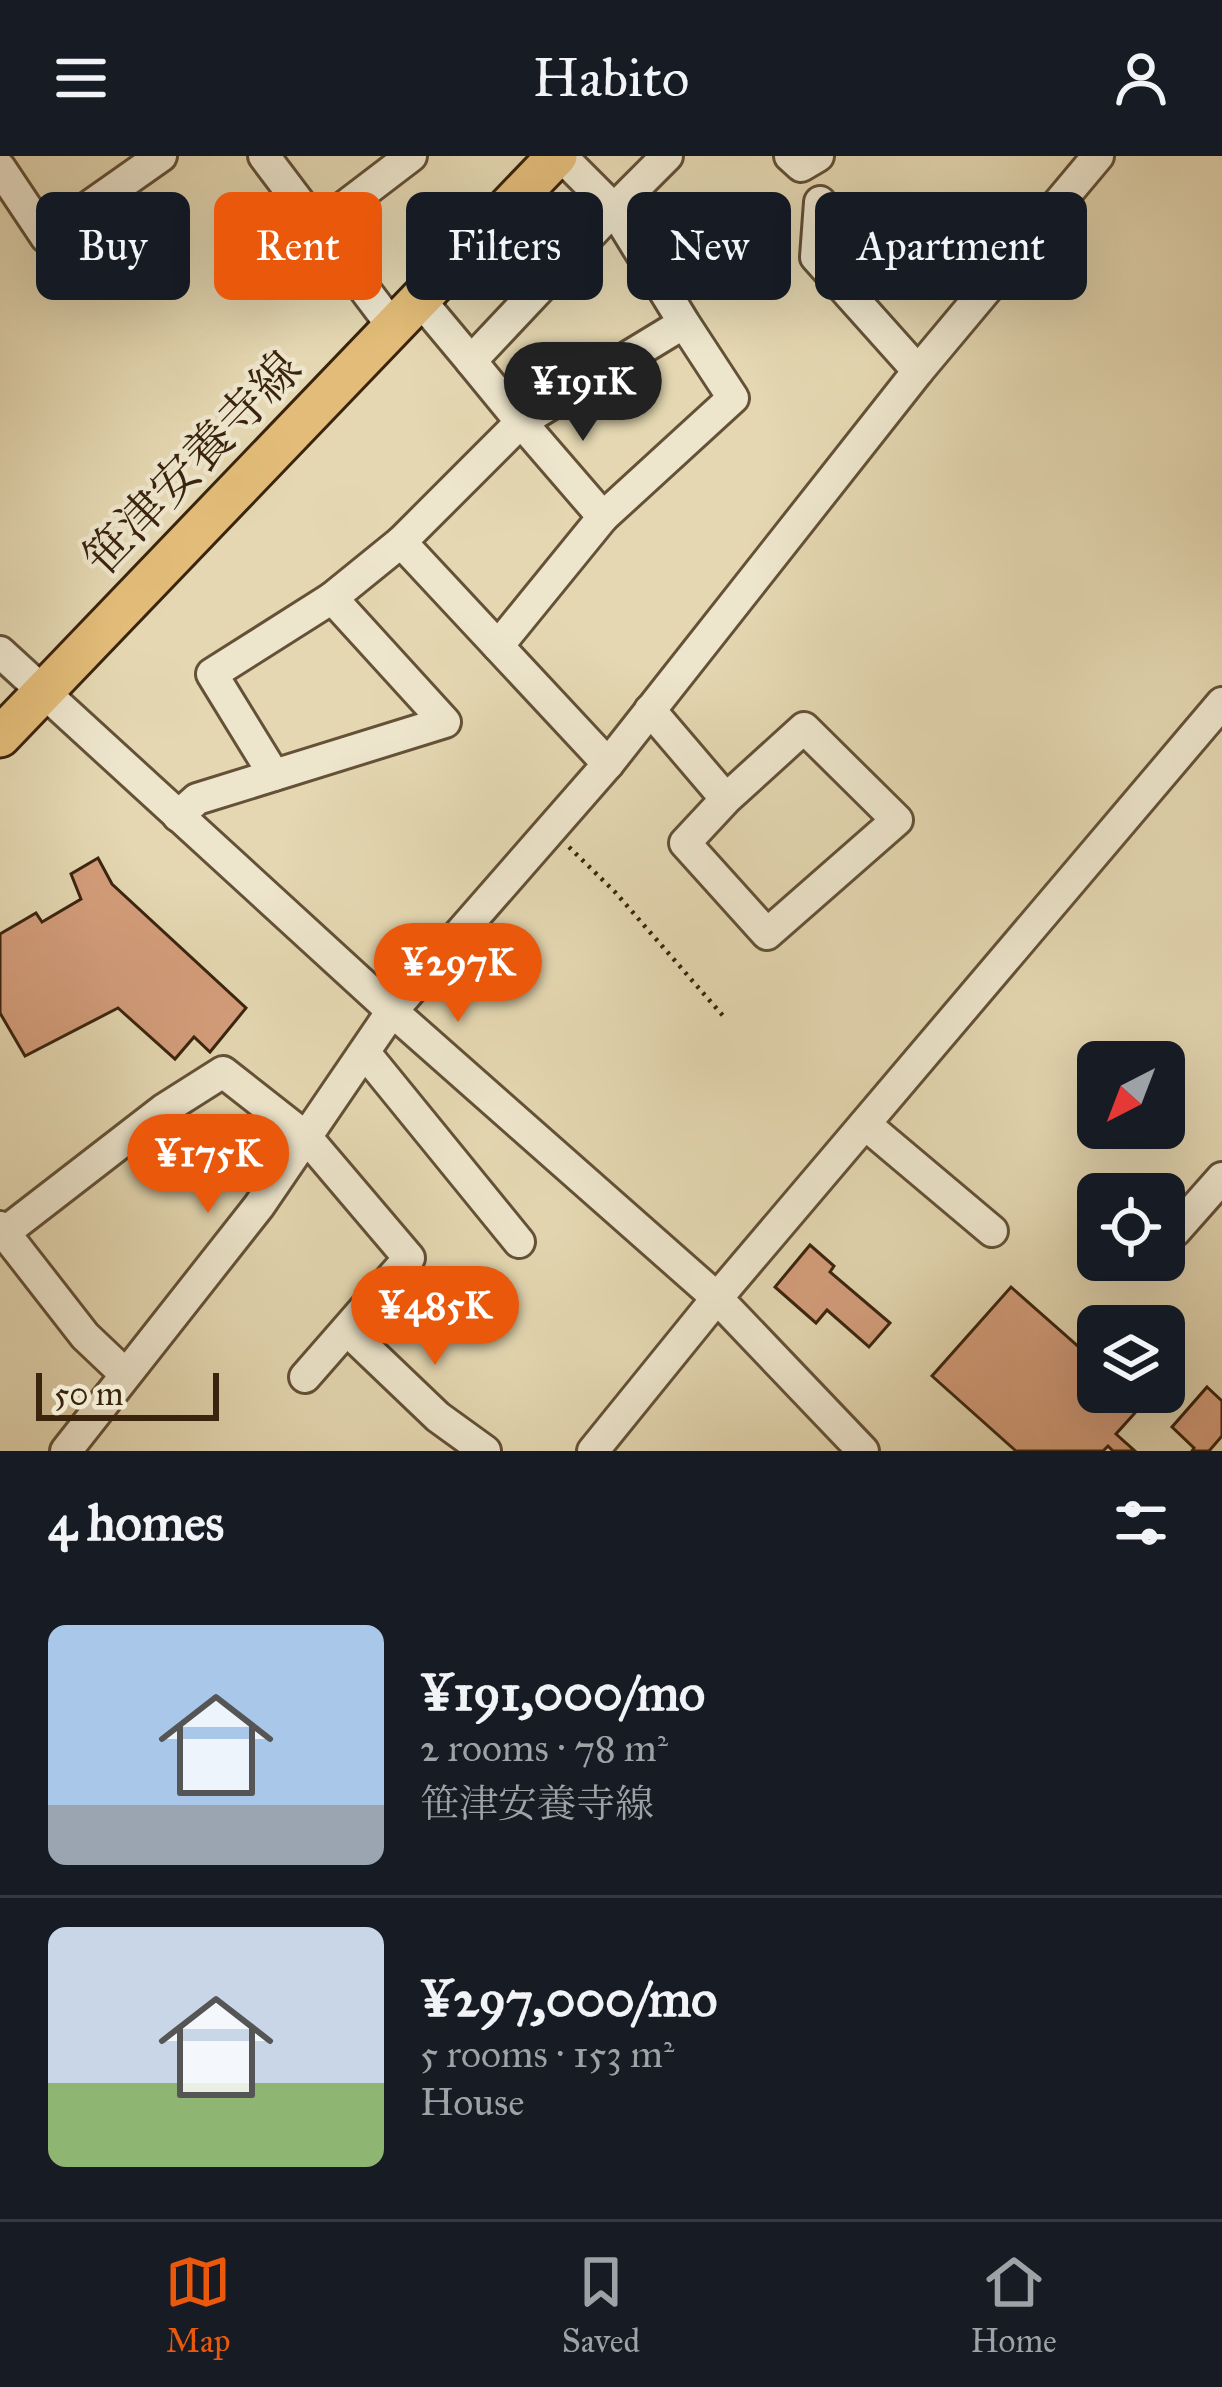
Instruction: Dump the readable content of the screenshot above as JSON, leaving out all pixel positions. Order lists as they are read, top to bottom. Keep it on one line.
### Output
{"streets":{"main road":["笹津安養寺線"]},"scale_bar":"50 m","north":"bottom left","page":{"header":"Habito","chip":["Buy","Rent","Filters","New","Apartment"],"price":["¥191K","¥297K","¥175K","¥485K"],"scale":"50 m","heading":"4 homes","list":[{"name":"¥191,000/mo","note":"2 rooms · 78 m² · 笹津安養寺線"},{"name":"¥297,000/mo","note":"5 rooms · 153 m² · House"}],"tabs":["Map","Saved","Home"]}}
